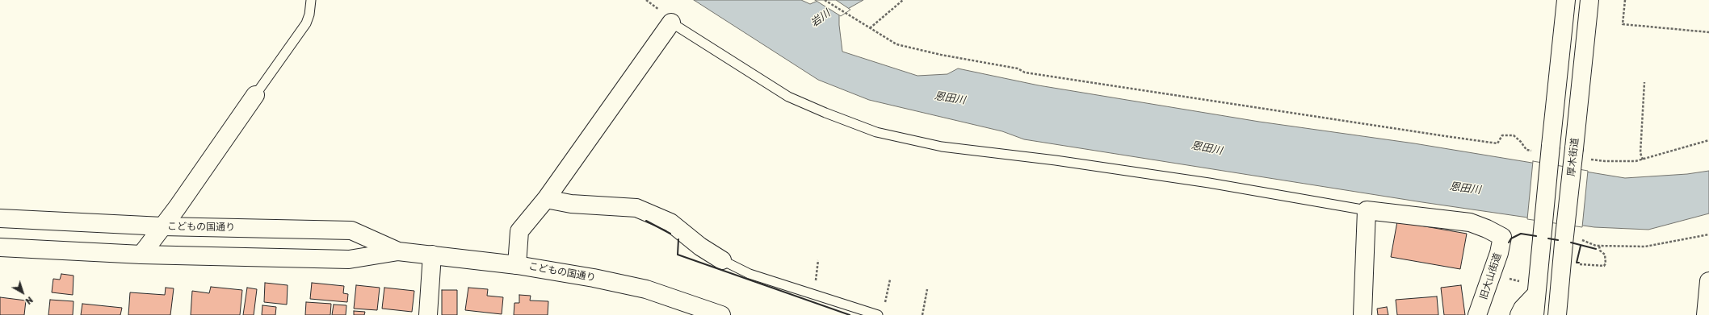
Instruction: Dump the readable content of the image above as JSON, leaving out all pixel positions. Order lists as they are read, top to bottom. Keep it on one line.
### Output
{"streets":{"main road":["厚木街道","こどもの国通り","旧大山街道"]},"water":["岩川","恩田川"],"north":"bottom right"}
